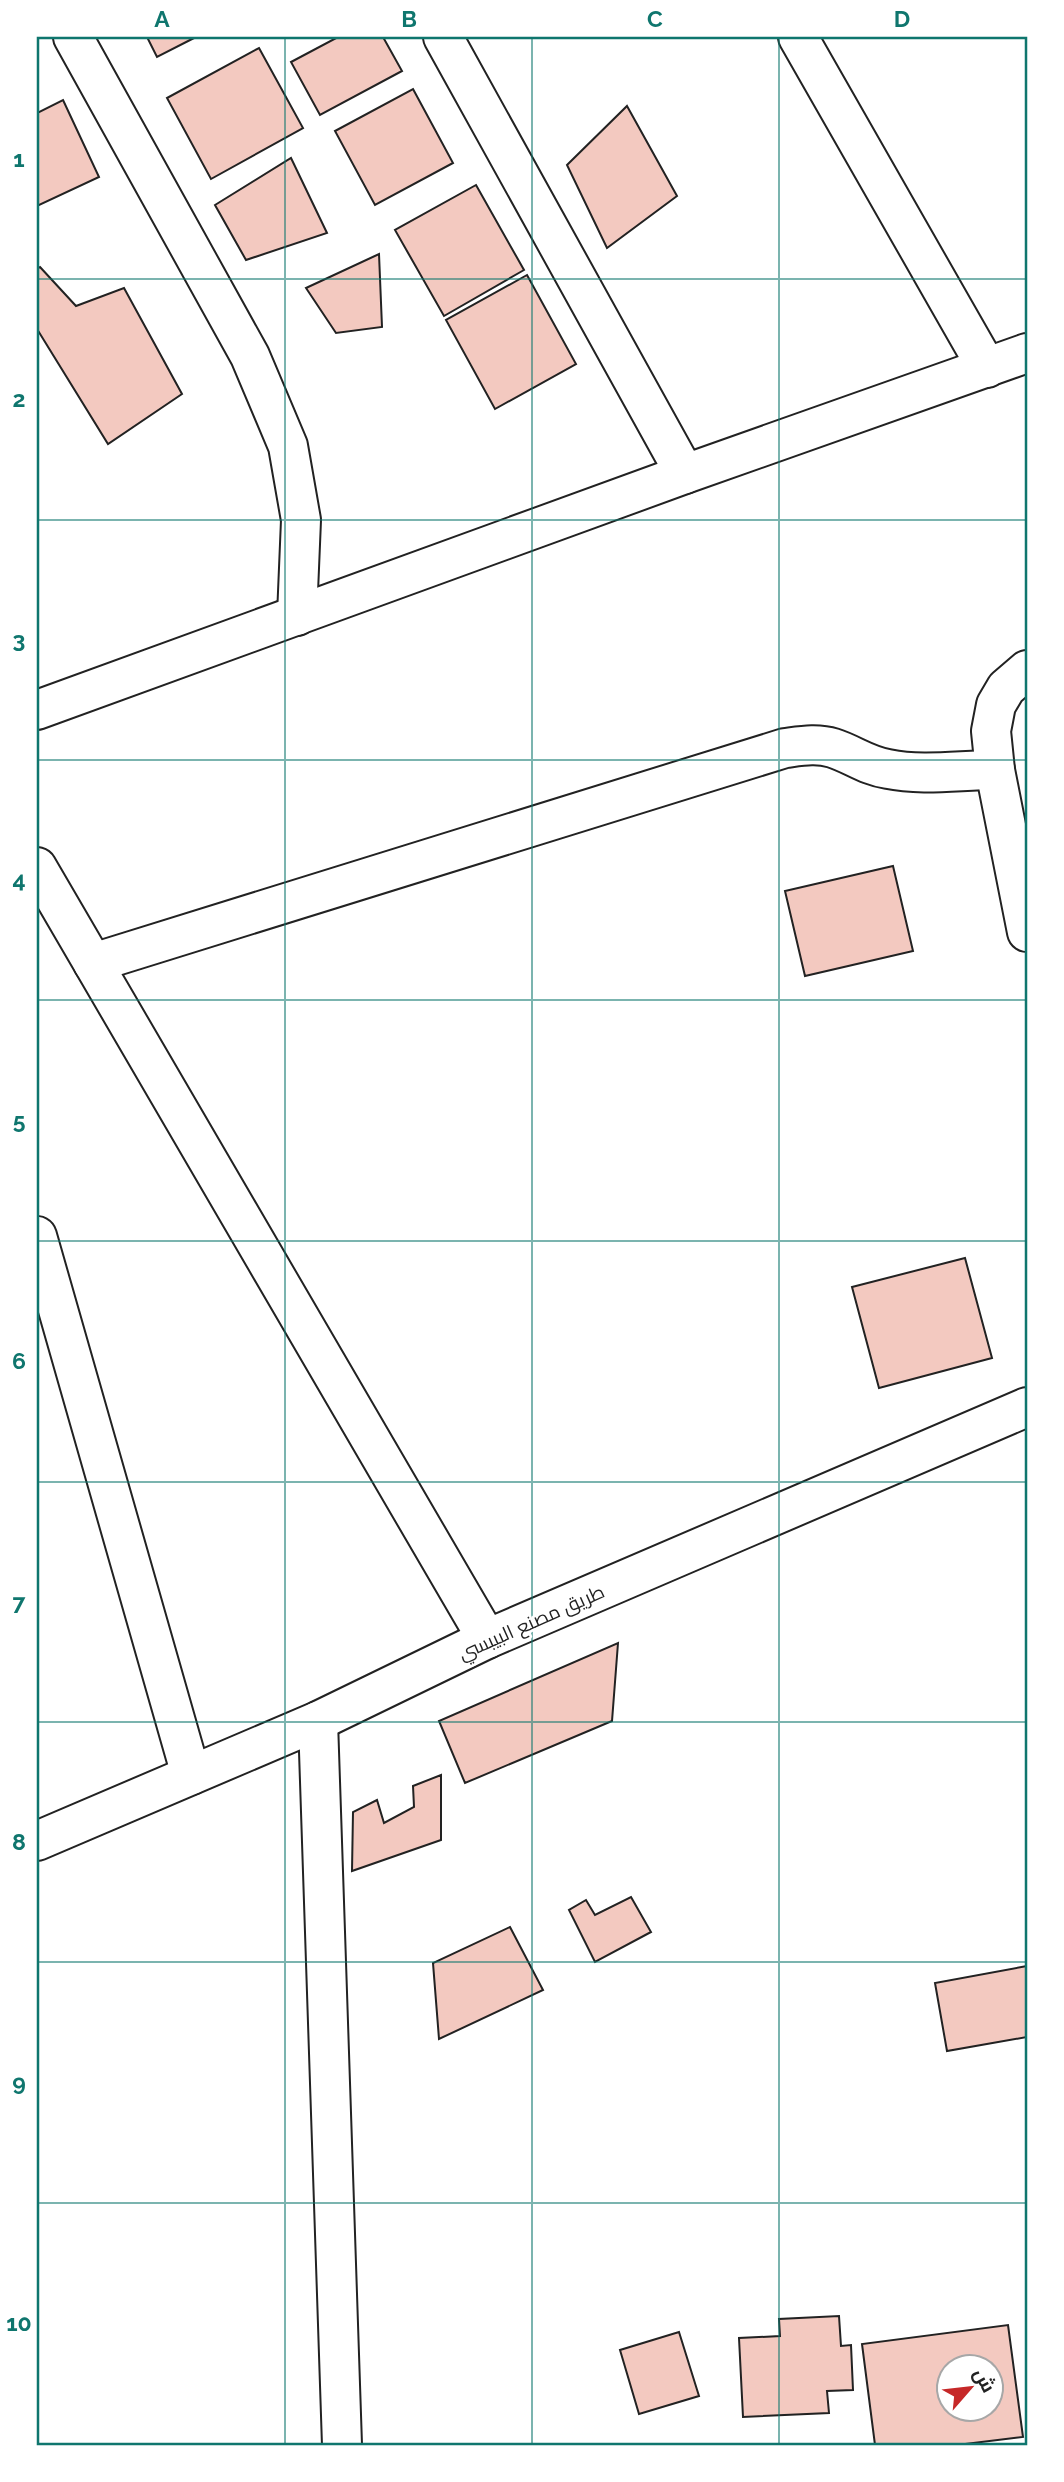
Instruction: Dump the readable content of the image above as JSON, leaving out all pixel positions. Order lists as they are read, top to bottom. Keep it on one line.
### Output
{"streets":{"street":["طريق مصنع البيبسي"]},"north":"top right","grid":{"columns":["A","B","C","D"],"rows":["1","2","3","4","5","6","7","8","9","10"]}}
